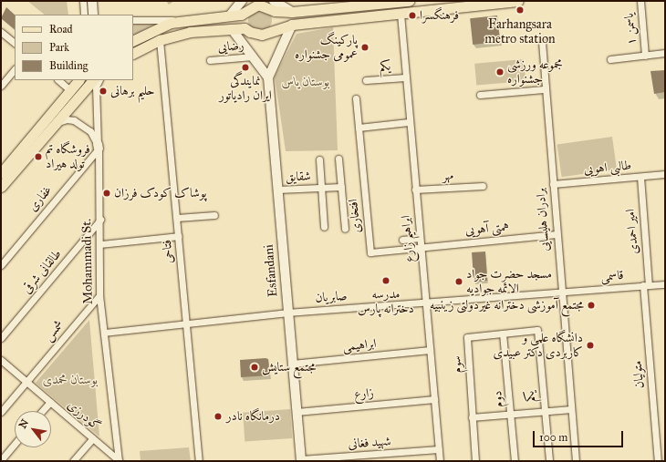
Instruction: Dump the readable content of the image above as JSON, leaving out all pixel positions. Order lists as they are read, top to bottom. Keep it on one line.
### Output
{"streets":{"main road":["Esfandani"],"street":["یاسمن ۱","رضایی","یکم","طالبی اهویی","مهر","شقایق","غفاری","افتخاری","برادران هلیسایی","همتی آهویی","امیر احمدی","ابراهیم زارع","فتاحی","Mohammadi St.","طالقانی شرقی","قاسمی","صابریان","شمس","ابراهیمی","سوم","متولیان","زارع","دوم","گودرزی","شهید فغانی"]},"crossings":[["یکم","ابراهیم زارع"],["یکم","سوم"],["طالبی اهویی","برادران هلیسایی"],["طالبی اهویی","امیر احمدی"],["مهر","ابراهیم زارع"],["شقایق","Esfandani"],["غفاری","Mohammadi St."],["افتخاری","همتی آهویی"],["افتخاری","ابراهیم زارع"],["برادران هلیسایی","همتی آهویی"],["برادران هلیسایی","قاسمی"],["برادران هلیسایی","صابریان"],["همتی آهویی","ابراهیم زارع"],["امیر احمدی","قاسمی"],["امیر احمدی","متولیان"],["ابراهیم زارع","صابریان"],["ابراهیم زارع","ابراهیمی"],["ابراهیم زارع","زارع"],["ابراهیم زارع","شهید فغانی"],["فتاحی","صابریان"],["Mohammadi St.","طالقانی شرقی"],["Mohammadi St.","صابریان"],["Mohammadi St.","شمس"],["Mohammadi St.","گودرزی"],["Esfandani","صابریان"],["Esfandani","ابراهیمی"],["Esfandani","زارع"],["Esfandani","شهید فغانی"],["قاسمی","صابریان"],["قاسمی","متولیان"],["شمس","گودرزی"],["سوم","دوم"]],"parks":["بوستان یاس","بوستان محمدی"],"places":["Farhangsara metro station","فرهنگسرا","پارکینگ عمومی جشنواره","نمایندگی ایران رادیاتور","مجموعه ورزشی جشنواره","حلیم برهانی","فروشگاه تم تولد هیراد","پوشاک کودک فرزان","مدرسه دخترانه پارس","مسجد حضرت جواد الائمه جوادیه","مجتمع آموزشی دخترانه غیردولتی زینبیه","دانشگاه علمی و کاربردی دکتر عبیدی","مجتمع ستایش","درمانگاه نادر"],"legend":["Road","Park","Building"],"scale_bar":"100 m","north":"top left"}
